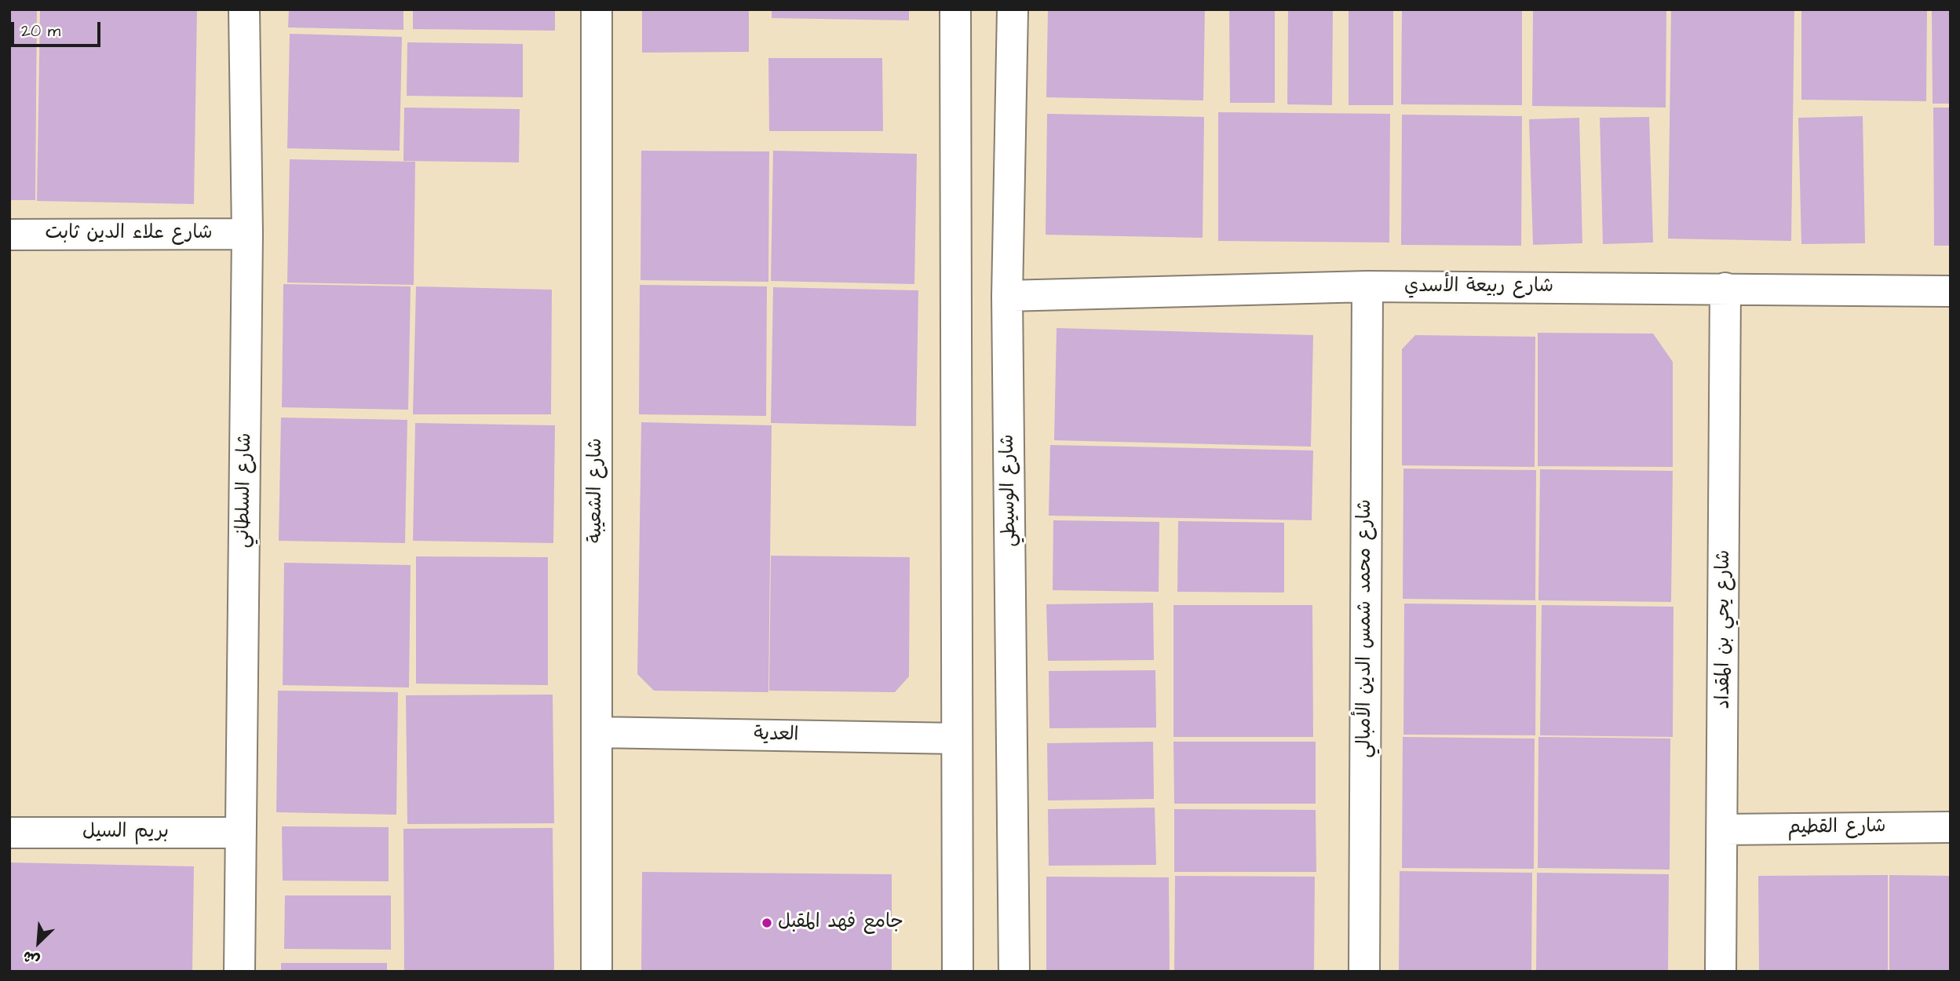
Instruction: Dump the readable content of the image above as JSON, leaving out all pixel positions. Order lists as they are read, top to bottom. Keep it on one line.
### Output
{"streets":{"street":["شارع علاء الدين ثابت","شارع ربيعة الأسدي","شارع السلطاني","شارع الشعيبة","شارع الوسيطي","شارع محمد شمس الدين الأمبالي","شارع يحي بن المقداد","العدية","شارع القطيم","بريم السيل"]},"crossings":[["شارع علاء الدين ثابت","شارع السلطاني"],["شارع ربيعة الأسدي","شارع الوسيطي"],["شارع ربيعة الأسدي","شارع محمد شمس الدين الأمبالي"],["شارع ربيعة الأسدي","شارع يحي بن المقداد"],["شارع السلطاني","بريم السيل"],["شارع الشعيبة","العدية"],["شارع يحي بن المقداد","شارع القطيم"]],"places":["جامع فهد المقبل"],"scale_bar":"20 m","north":"bottom left"}
